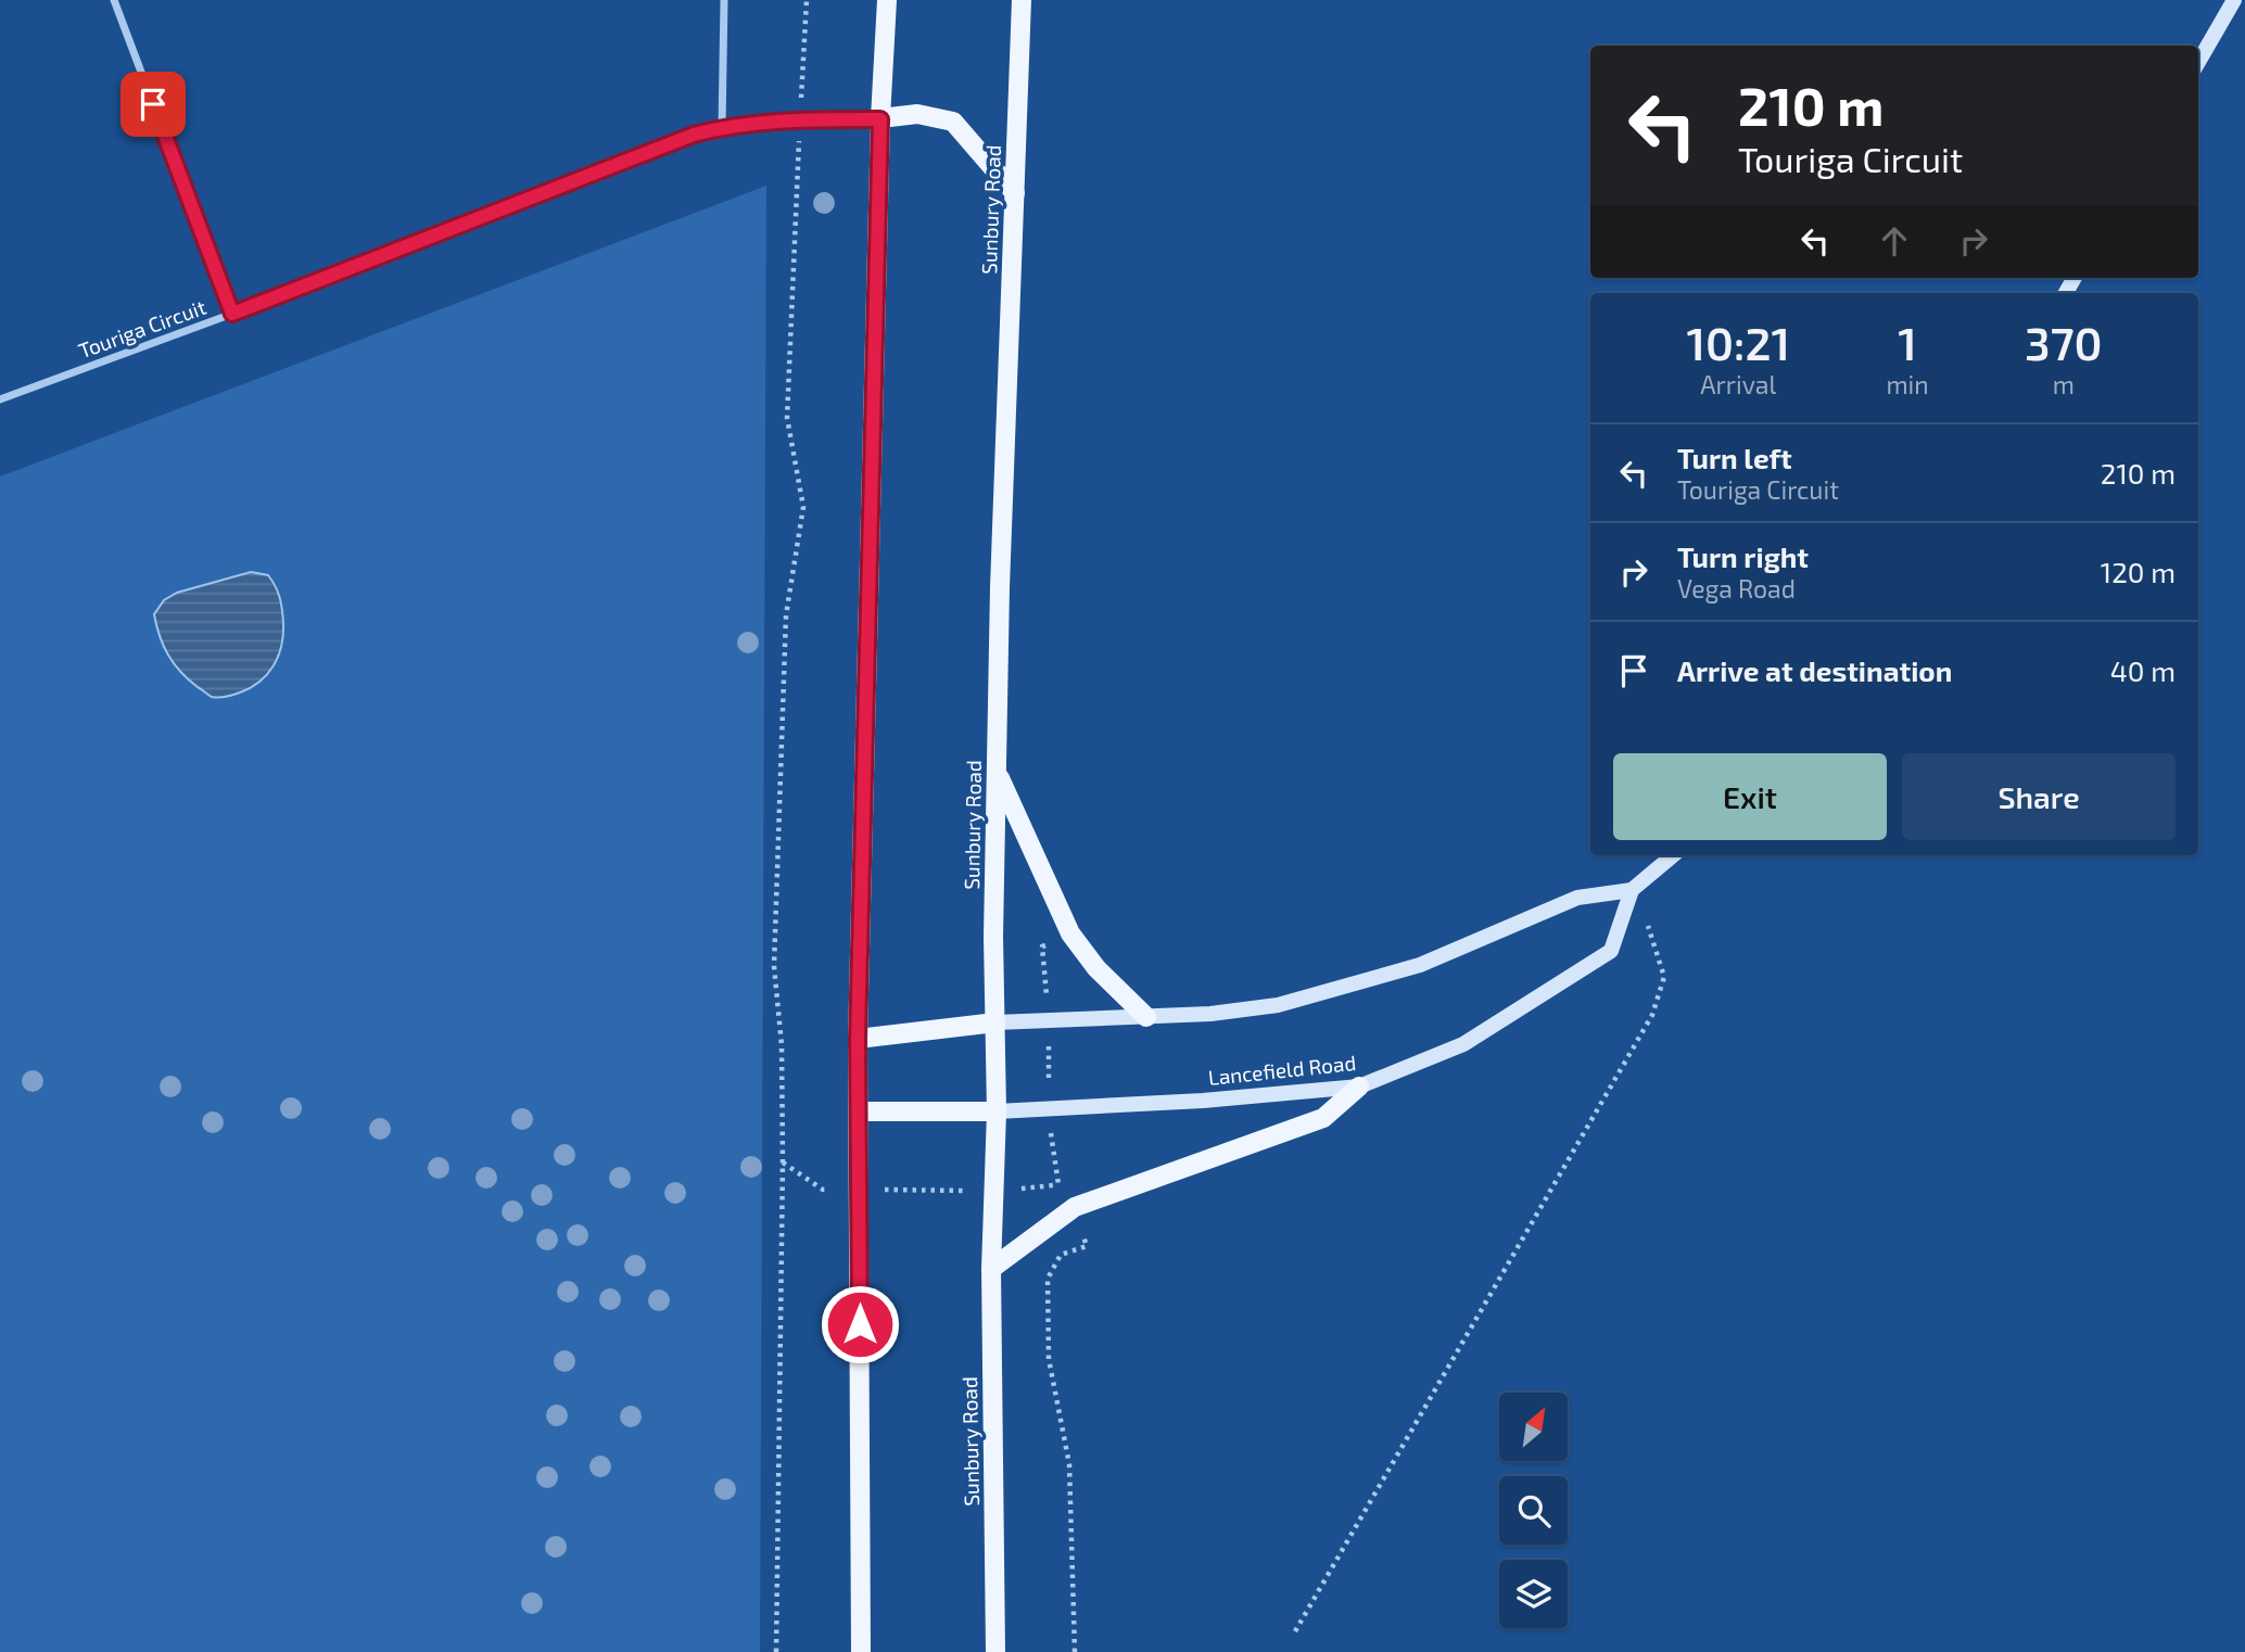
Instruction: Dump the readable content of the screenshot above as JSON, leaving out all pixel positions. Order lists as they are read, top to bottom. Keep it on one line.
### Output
{"streets":{"main road":["Sunbury Road","Lancefield Road"],"street":["Touriga Circuit"]},"crossings":[["Sunbury Road","Lancefield Road"]],"north":"top right","page":{"turn":["210 m","Touriga Circuit"],"eta":["10:21","Arrival","1","min","370","m"],"list":[{"name":"Turn left","note":"Touriga Circuit","value":"210 m"},{"name":"Turn right","note":"Vega Road","value":"120 m"},{"name":"Arrive at destination","value":"40 m"}],"buttons":["Exit","Share"]}}
